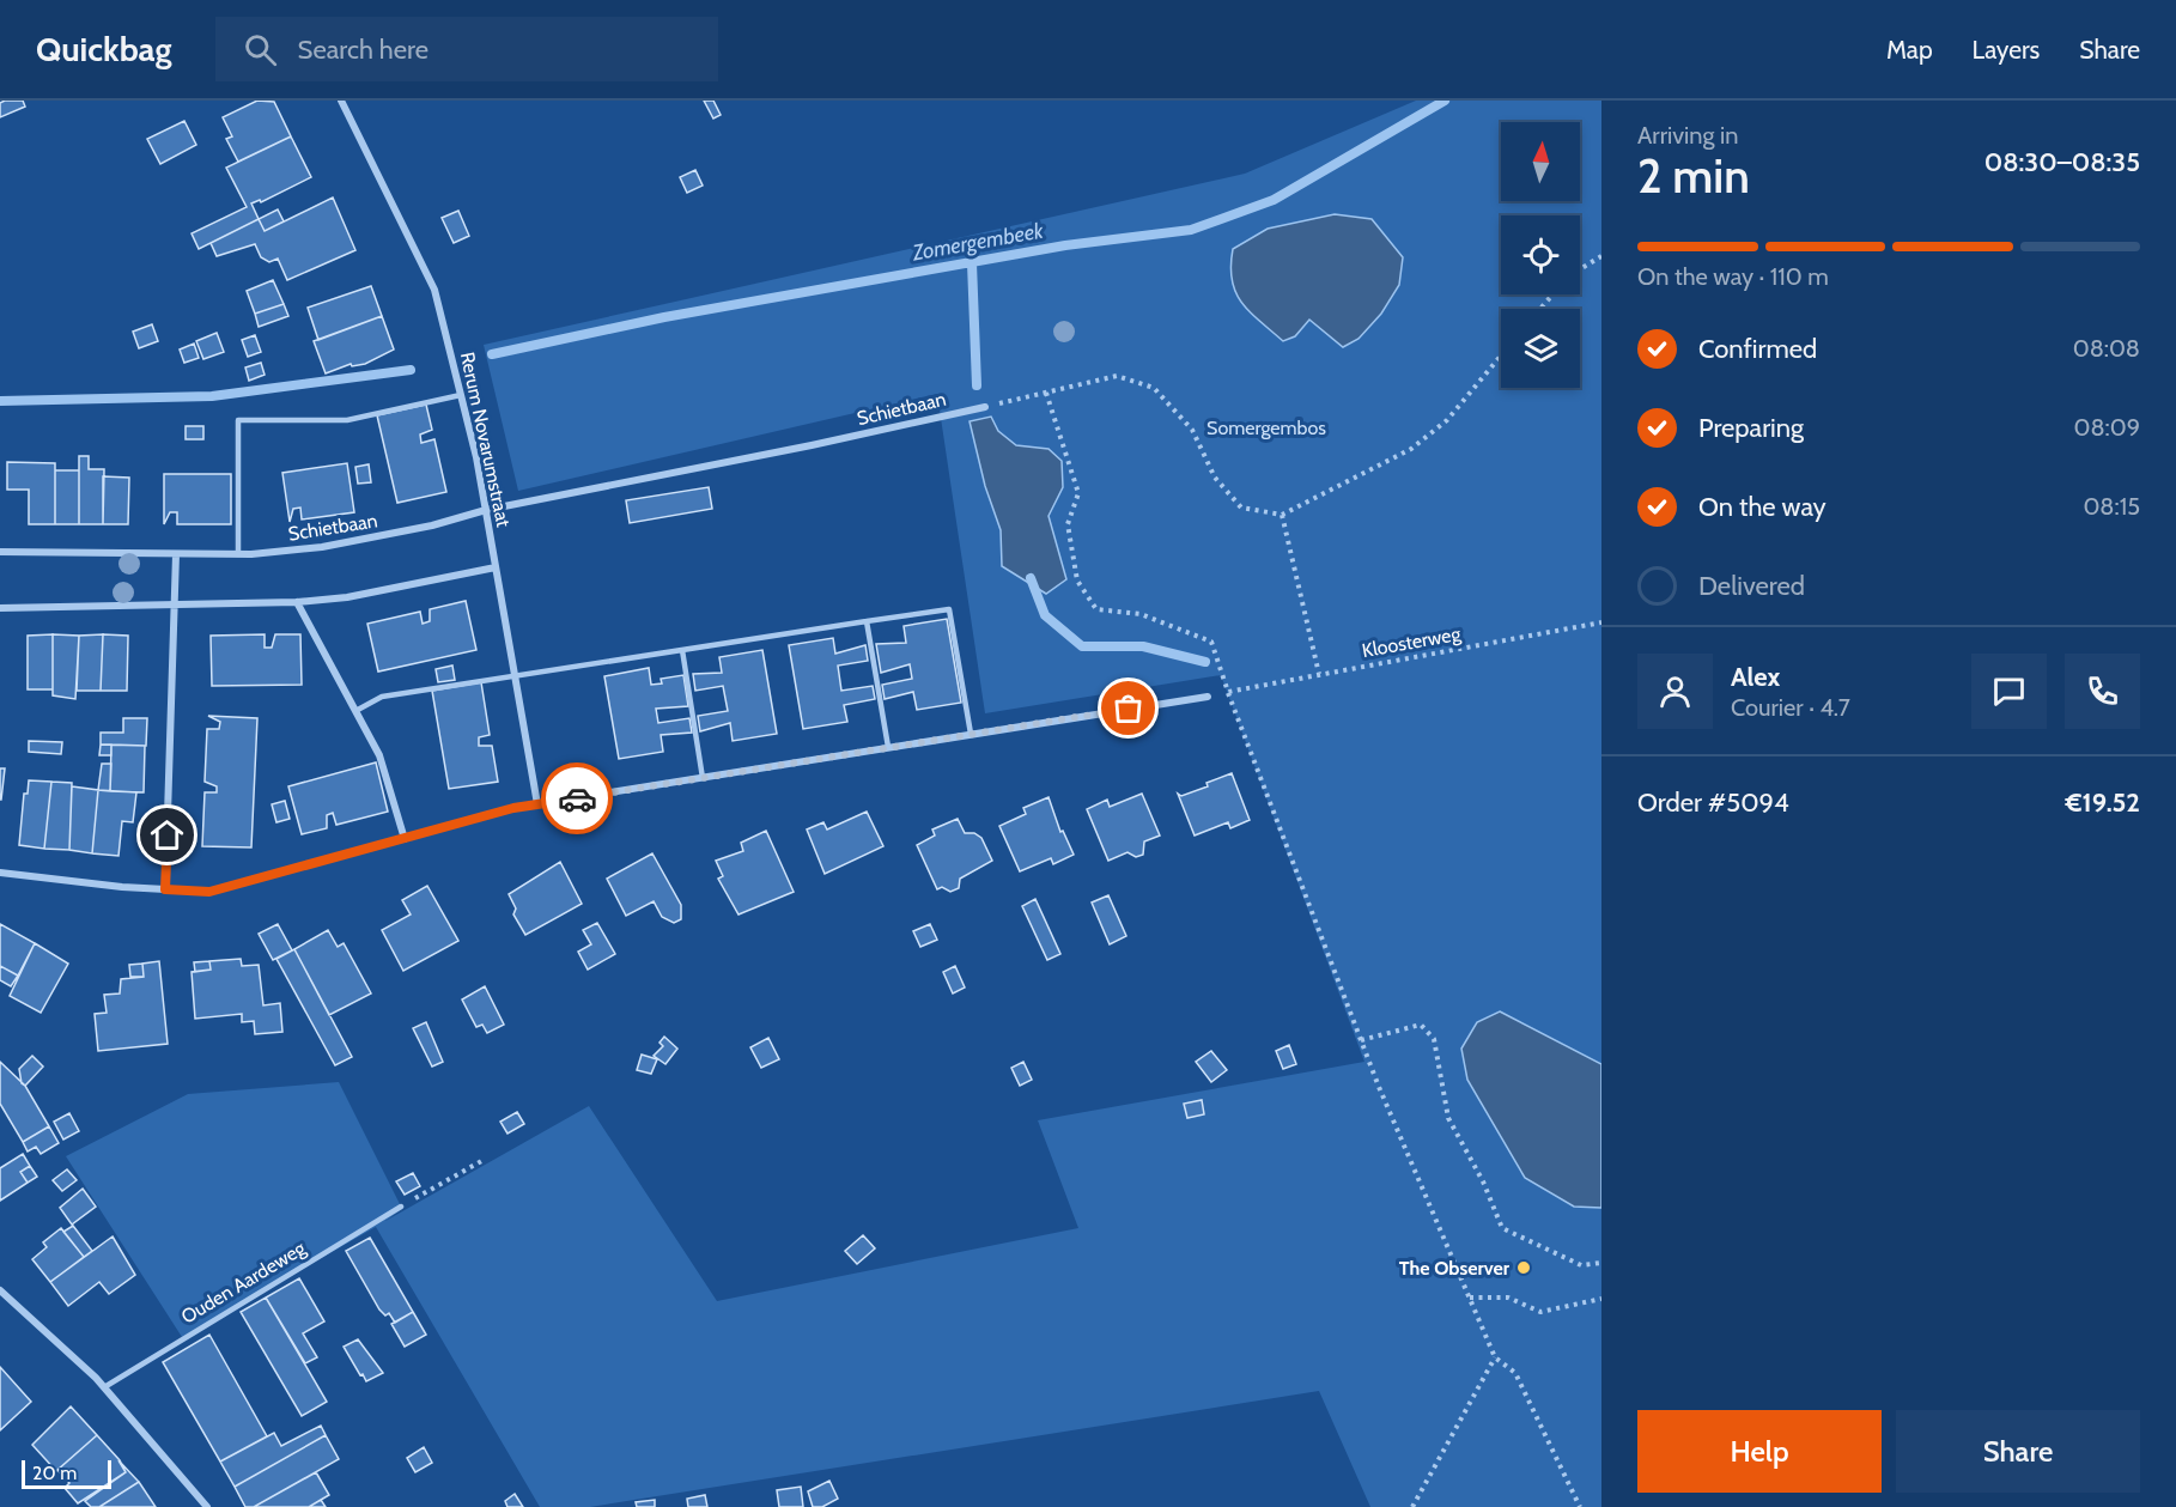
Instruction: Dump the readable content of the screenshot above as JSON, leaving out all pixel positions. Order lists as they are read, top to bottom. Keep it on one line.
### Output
{"streets":{"street":["Schietbaan","Rerum Novarumstraat"],"lane":["Ouden Aardeweg"],"path":["Kloosterweg"]},"crossings":[["Schietbaan","Rerum Novarumstraat"]],"water":["Zomergembeek"],"parks":["Somergembos"],"places":["The Observer"],"scale_bar":"20 m","north":"top","page":{"header":"Quickbag","search":"Search here","nav":["Map","Layers","Share"],"heading":["2 min","Arriving in","08:30–08:35"],"panel":["Alex","Courier · 4.7","Order #5094","€19.52"],"bar":"On the way · 110 m","list":[["Confirmed","08:08"],["Preparing","08:09"],["On the way","08:15"],"Delivered"],"buttons":["Help","Share"],"scale":"20 m"}}
